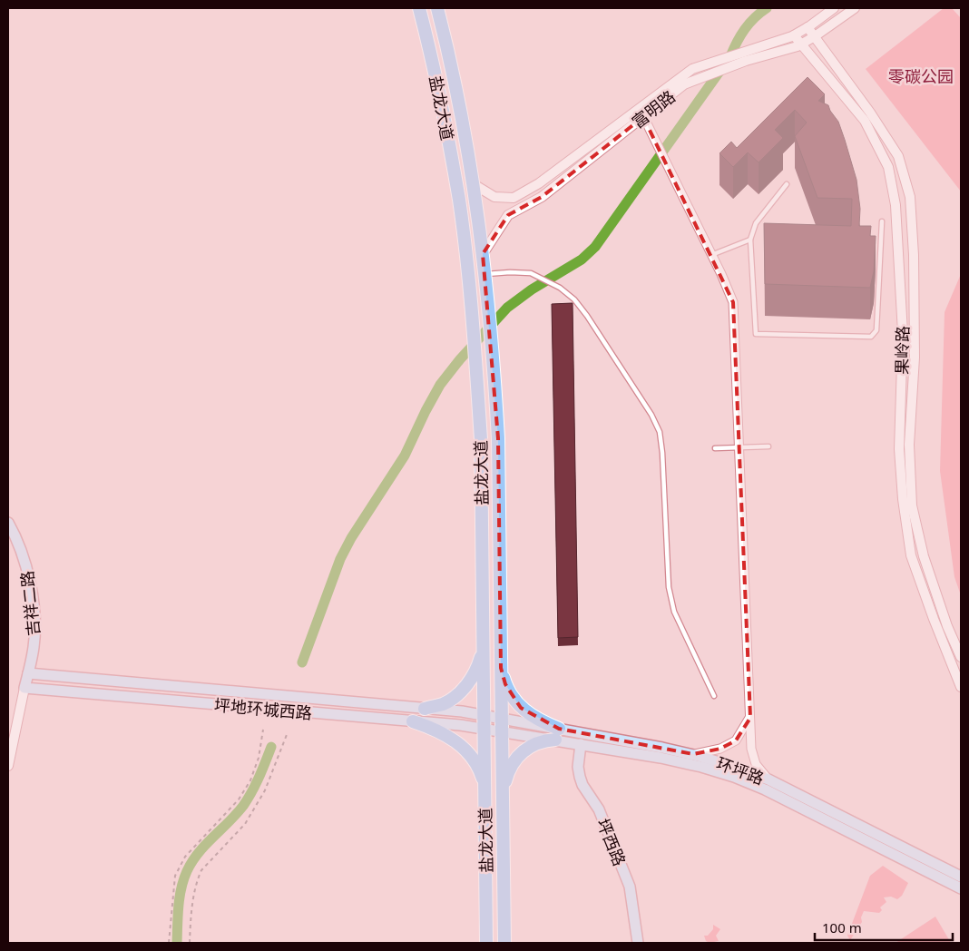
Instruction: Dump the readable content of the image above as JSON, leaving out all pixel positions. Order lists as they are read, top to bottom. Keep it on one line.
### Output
{"streets":{"main road":["盐龙大道","吉祥二路","坪地环城西路","环坪路","坪西路"],"street":["富明路","果岭路"]},"crossings":[["盐龙大道","富明路"],["盐龙大道","坪地环城西路"],["盐龙大道","环坪路"],["富明路","果岭路"],["吉祥二路","坪地环城西路"],["坪地环城西路","环坪路"],["环坪路","坪西路"]],"parks":["零碳公园"],"scale_bar":"100 m"}
